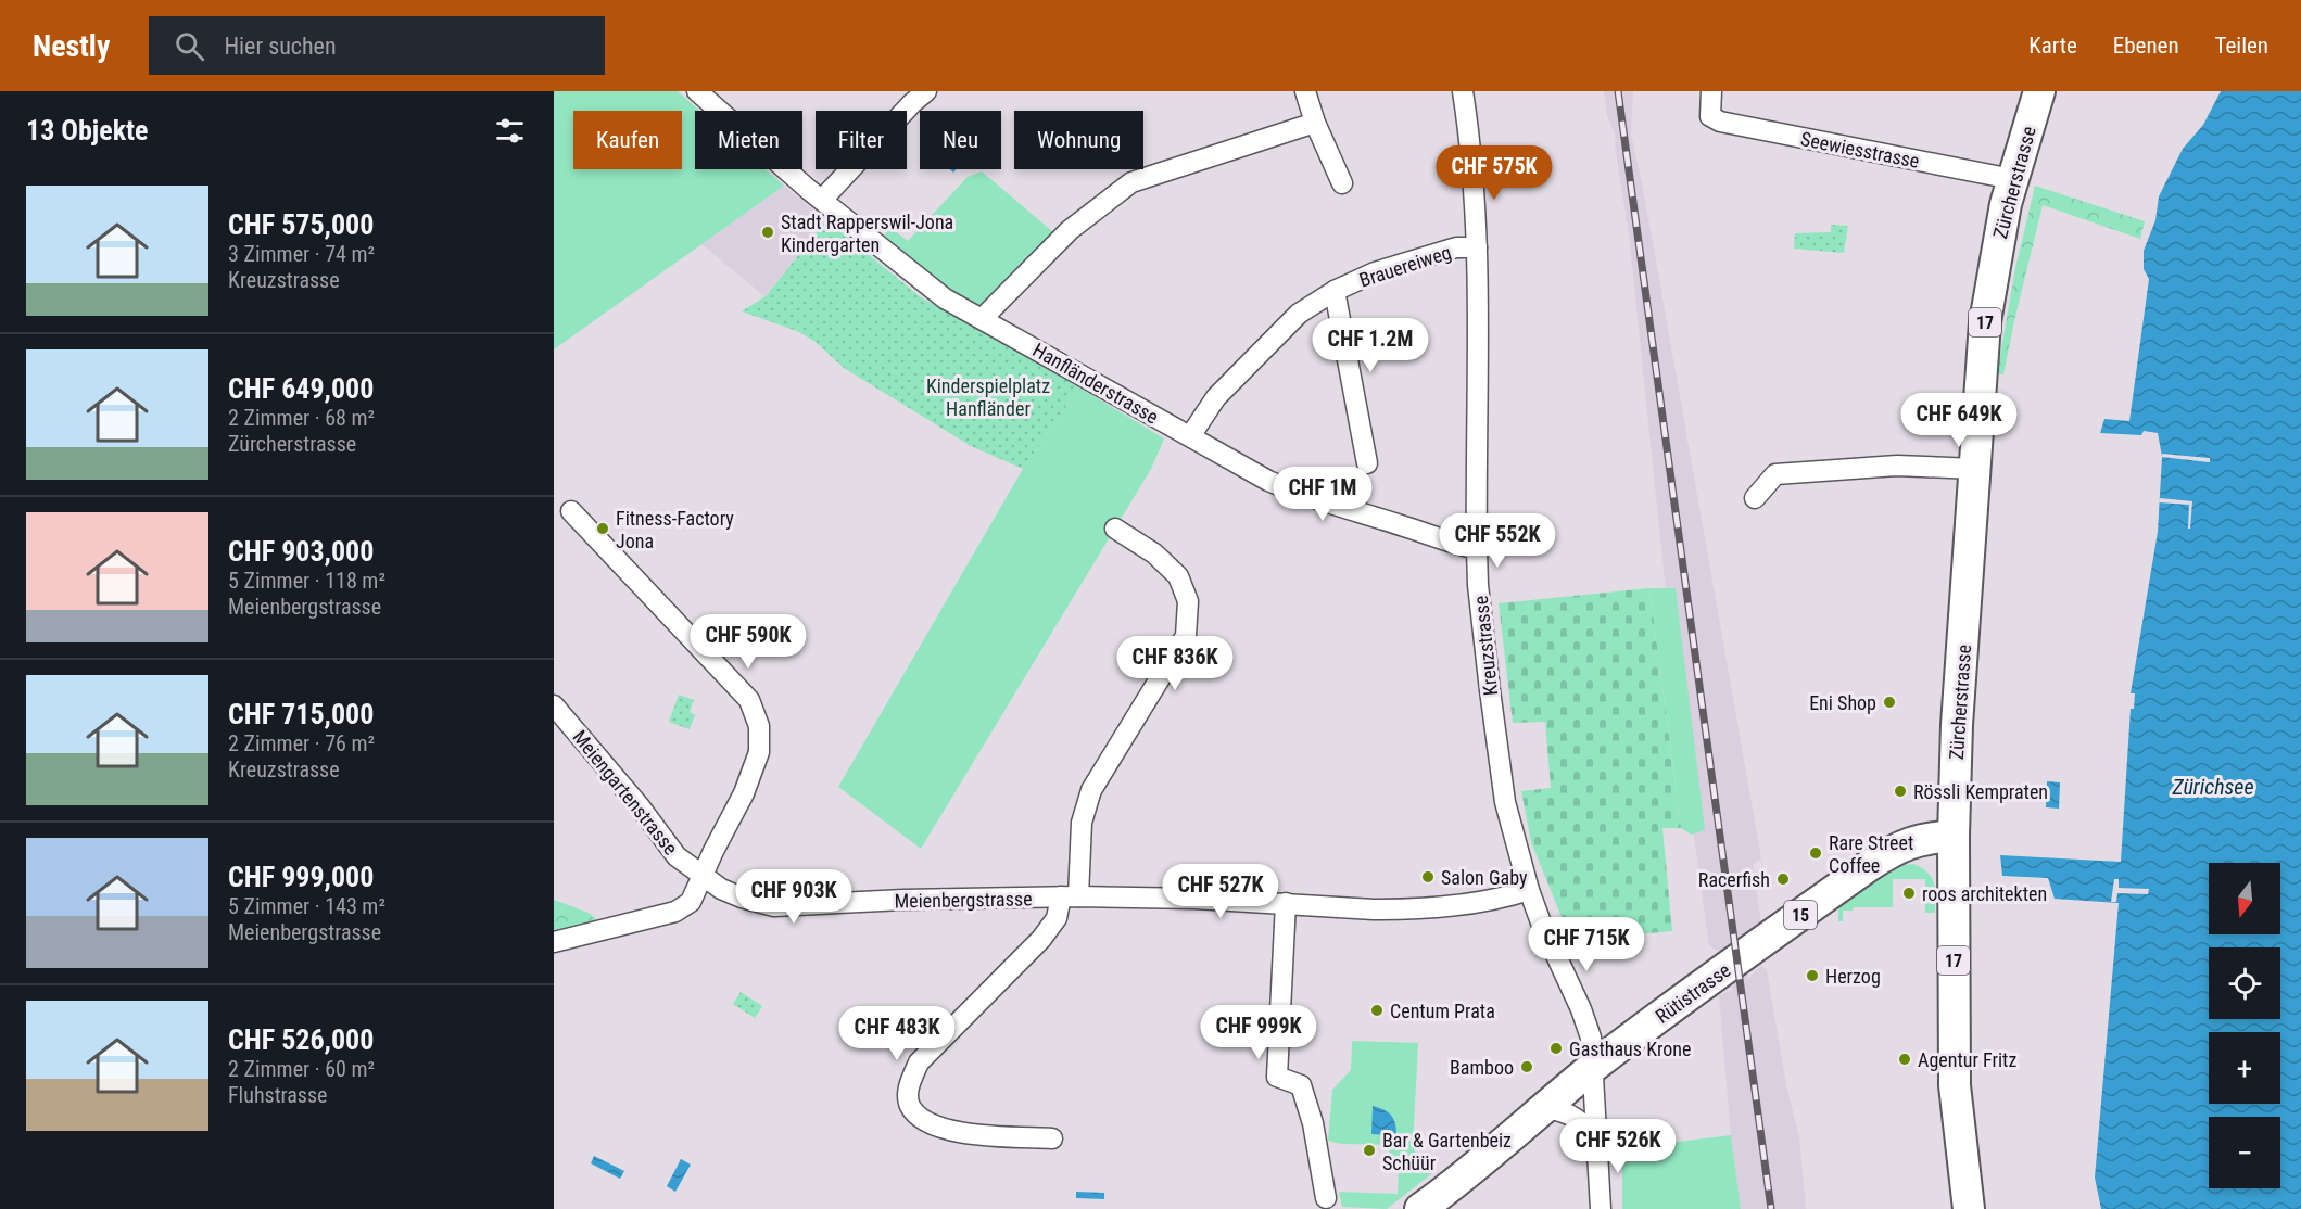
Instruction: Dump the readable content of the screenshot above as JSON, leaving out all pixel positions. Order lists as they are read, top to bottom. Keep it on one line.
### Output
{"streets":{"main road":["Zürcherstrasse","17","15","Rütistrasse"],"street":["Seewiesstrasse","Brauereiweg","Hanfländerstrasse","Kreuzstrasse","Meiengartenstrasse","Meienbergstrasse"]},"crossings":[["Seewiesstrasse","Zürcherstrasse"],["Zürcherstrasse","Rütistrasse"],["Brauereiweg","Hanfländerstrasse"],["Brauereiweg","Kreuzstrasse"],["Hanfländerstrasse","Kreuzstrasse"],["Kreuzstrasse","Meienbergstrasse"],["Kreuzstrasse","Rütistrasse"],["Meiengartenstrasse","Meienbergstrasse"]],"water":["Zürichsee"],"parks":["Kinderspielplatz Hanfländer"],"places":["Stadt Rapperswil-Jona Kindergarten","Fitness-Factory Jona","Eni Shop","Rössli Kempraten","Rare Street Coffee","Salon Gaby","Racerfish","roos architekten","Herzog","Centum Prata","Gasthaus Krone","Agentur Fritz","Bamboo","Bar & Gartenbeiz Schüür"],"north":"bottom","page":{"header":"Nestly","search":"Hier suchen","nav":["Karte","Ebenen","Teilen"],"heading":"13 Objekte","chip":["Kaufen","Mieten","Filter","Neu","Wohnung"],"price":["CHF 575K","CHF 1.2M","CHF 649K","CHF 1M","CHF 552K","CHF 590K","CHF 836K","CHF 527K","CHF 903K","CHF 715K","CHF 999K","CHF 483K","CHF 526K"],"list":[{"name":"CHF 575,000","note":"3 Zimmer · 74 m² · Kreuzstrasse"},{"name":"CHF 649,000","note":"2 Zimmer · 68 m² · Zürcherstrasse"},{"name":"CHF 903,000","note":"5 Zimmer · 118 m² · Meienbergstrasse"},{"name":"CHF 715,000","note":"2 Zimmer · 76 m² · Kreuzstrasse"},{"name":"CHF 999,000","note":"5 Zimmer · 143 m² · Meienbergstrasse"},{"name":"CHF 526,000","note":"2 Zimmer · 60 m² · Fluhstrasse"}],"map_buttons":["+","−"]}}
